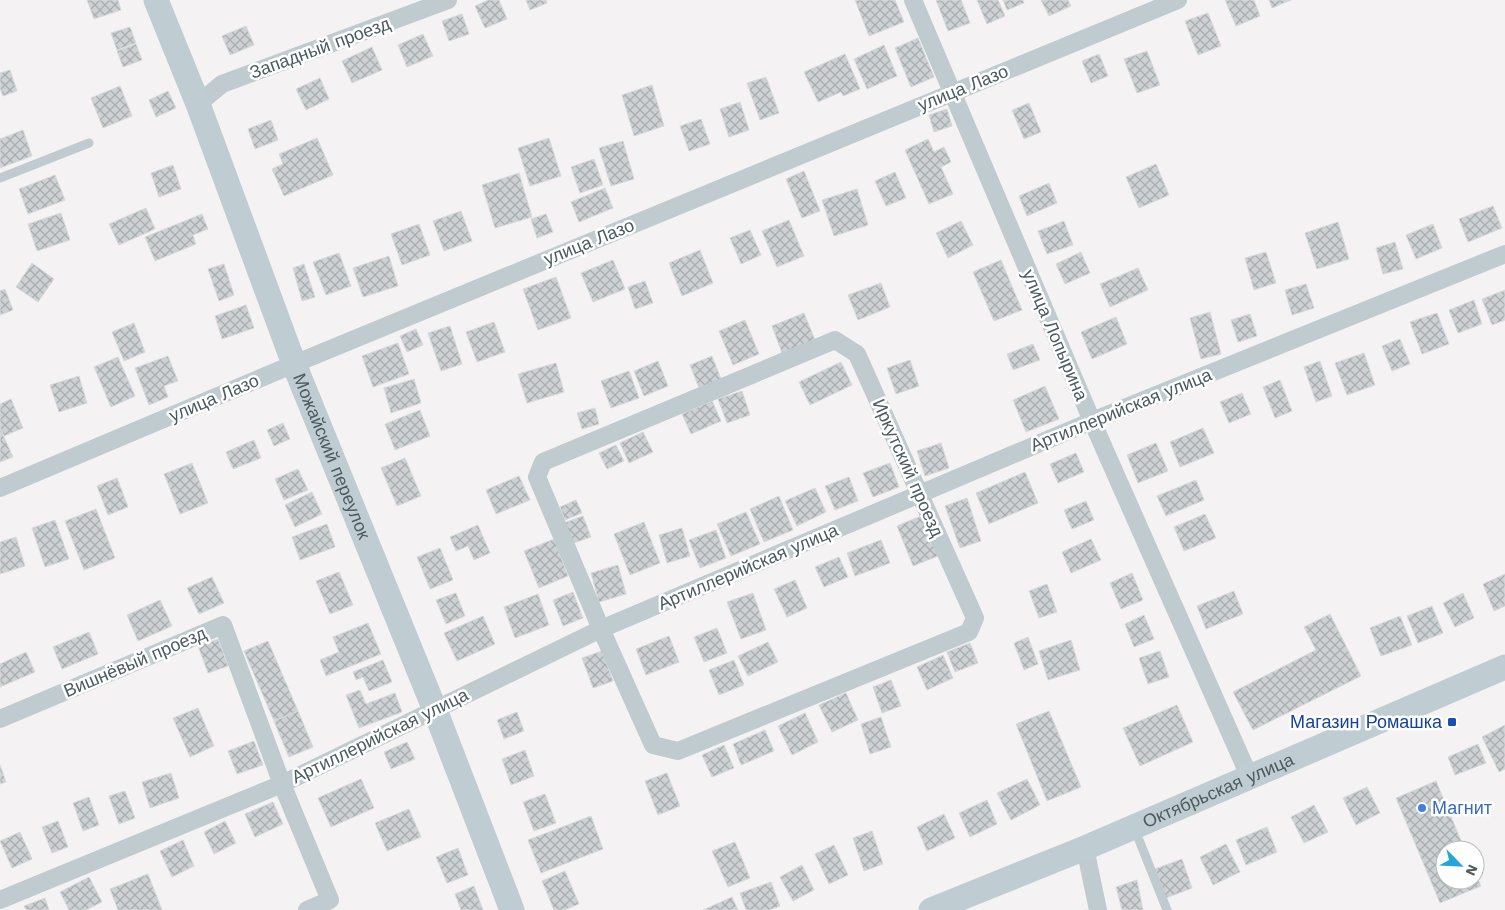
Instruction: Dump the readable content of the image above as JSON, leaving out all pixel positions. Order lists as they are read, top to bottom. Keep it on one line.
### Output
{"streets":{"street":["Западный проезд","улица Лазо","улица Лопырина","Артиллерийская улица","Можайский переулок","Иркутский проезд","Вишнёвый проезд","Октябрьская улица"]},"crossings":[["Западный проезд","Можайский переулок"],["улица Лазо","улица Лопырина"],["улица Лазо","Можайский переулок"],["улица Лопырина","Артиллерийская улица"],["улица Лопырина","Октябрьская улица"],["Артиллерийская улица","Можайский переулок"],["Артиллерийская улица","Иркутский проезд"],["Артиллерийская улица","Вишнёвый проезд"]],"places":{"transit":["Магазин Ромашка"],"other":["Магнит"]},"north":"bottom right"}
